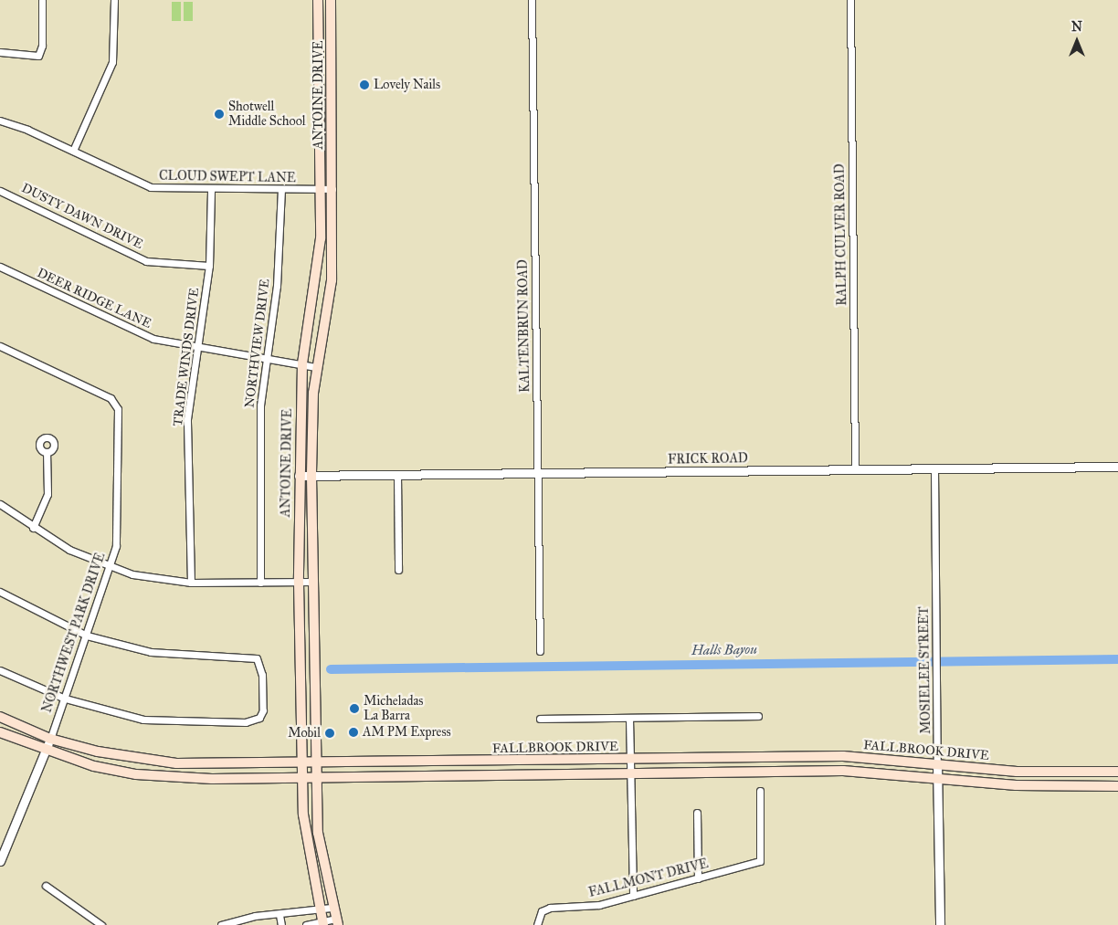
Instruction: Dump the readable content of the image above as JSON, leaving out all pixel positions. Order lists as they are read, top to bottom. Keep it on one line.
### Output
{"streets":{"main road":["ANTOINE DRIVE","FALLBROOK DRIVE"],"street":["CLOUD SWEPT LANE","DUSTY DAWN DRIVE","RALPH CULVER ROAD","DEER RIDGE LANE","KALTENBRUN ROAD","NORTHVIEW DRIVE","TRADE WINDS DRIVE","FRICK ROAD","NORTHWEST PARK DRIVE","MOSIELEE STREET","FALLMONT DRIVE"]},"crossings":[["ANTOINE DRIVE","CLOUD SWEPT LANE"],["ANTOINE DRIVE","DEER RIDGE LANE"],["ANTOINE DRIVE","FRICK ROAD"],["ANTOINE DRIVE","FALLBROOK DRIVE"],["CLOUD SWEPT LANE","NORTHVIEW DRIVE"],["CLOUD SWEPT LANE","TRADE WINDS DRIVE"],["DUSTY DAWN DRIVE","TRADE WINDS DRIVE"],["RALPH CULVER ROAD","FRICK ROAD"],["DEER RIDGE LANE","NORTHVIEW DRIVE"],["DEER RIDGE LANE","TRADE WINDS DRIVE"],["KALTENBRUN ROAD","FRICK ROAD"],["FRICK ROAD","MOSIELEE STREET"],["NORTHWEST PARK DRIVE","FALLBROOK DRIVE"],["MOSIELEE STREET","FALLBROOK DRIVE"]],"water":["Halls Bayou"],"places":["Lovely Nails","Shotwell Middle School","Micheladas La Barra","AM PM Express","Mobil"],"north":"top"}
